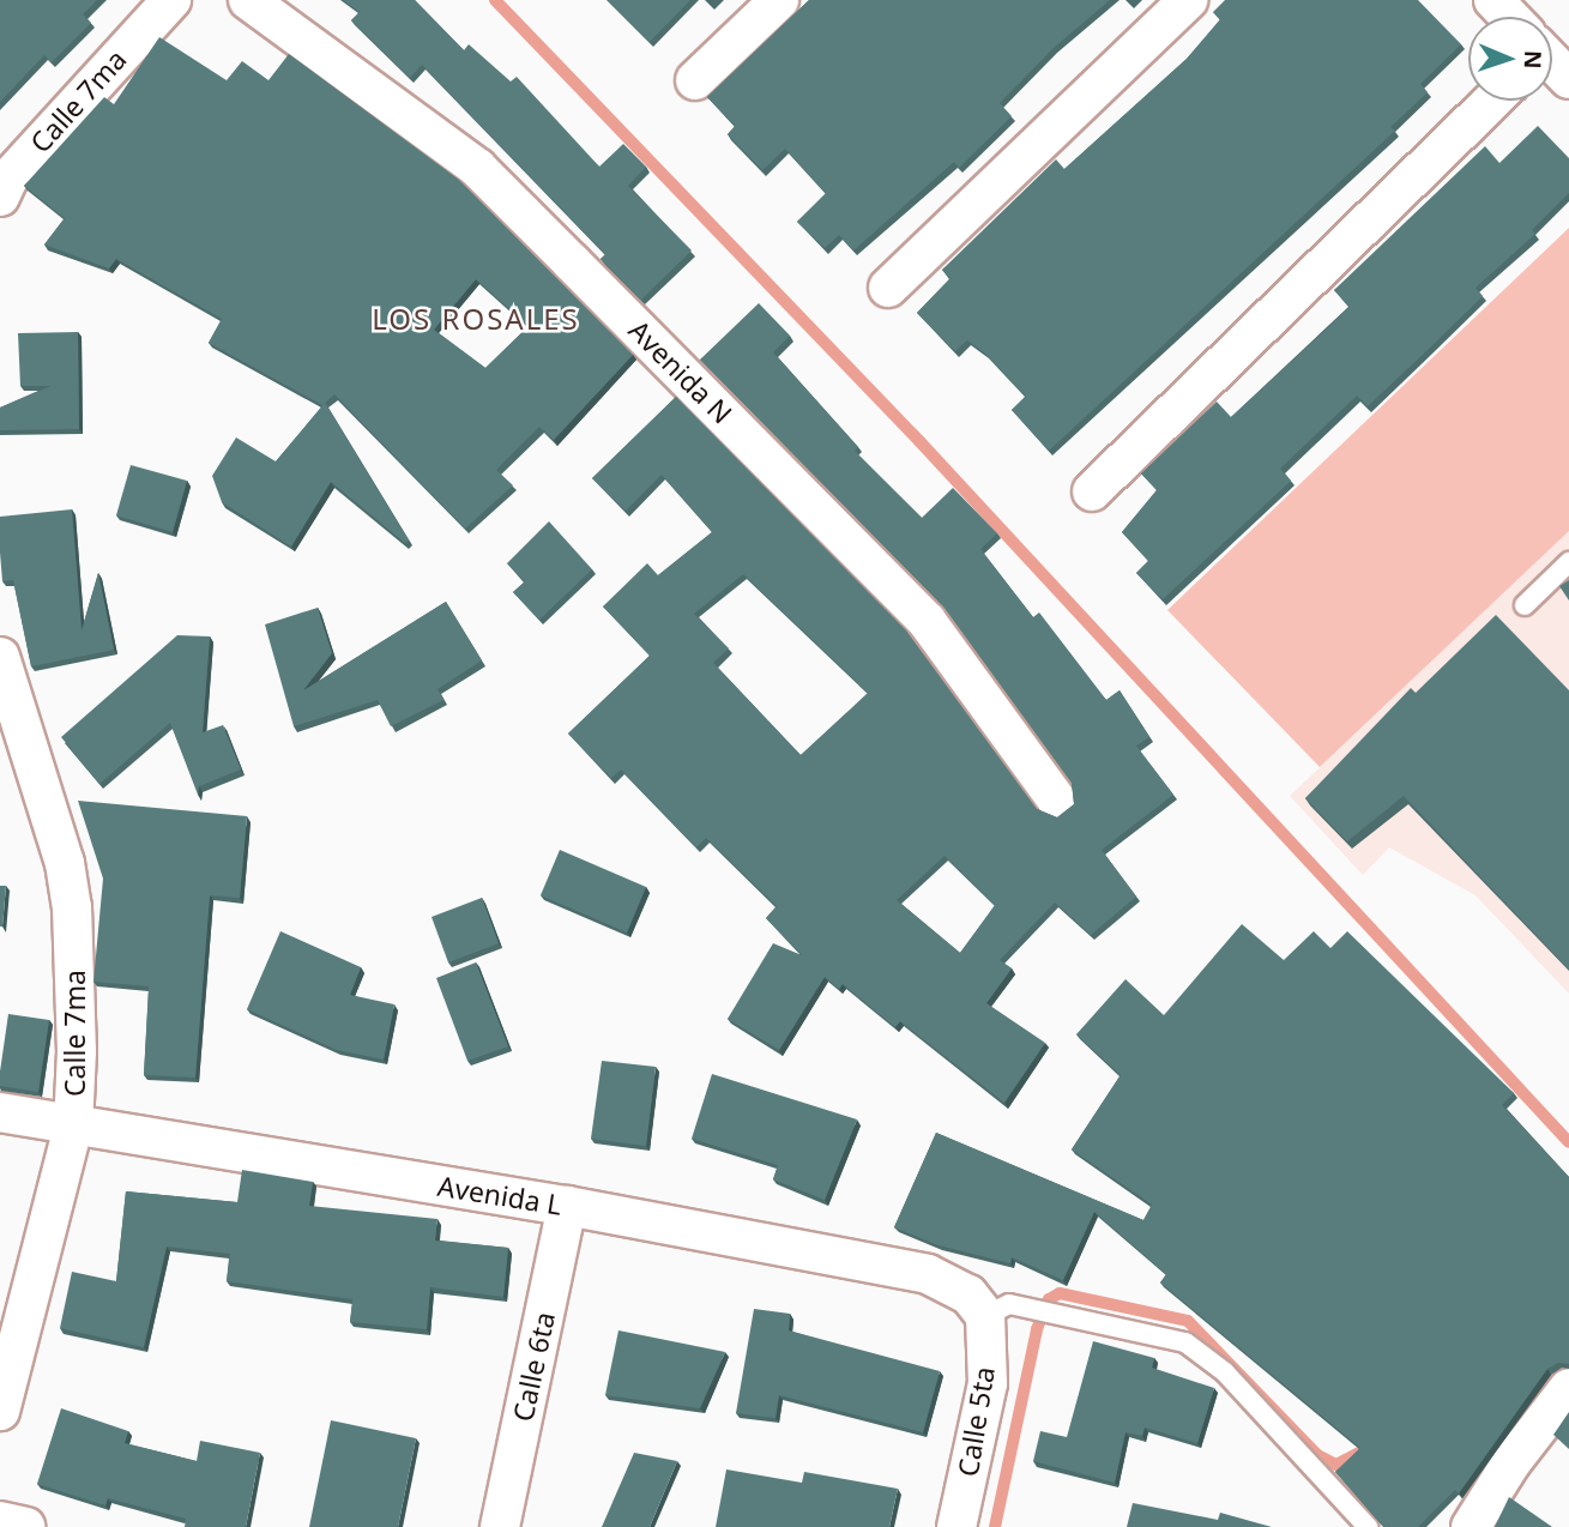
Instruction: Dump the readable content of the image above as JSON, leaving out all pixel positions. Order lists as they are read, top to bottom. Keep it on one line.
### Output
{"streets":{"street":["Calle 7ma","Avenida N","Avenida L","Calle 6ta","Calle 5ta"]},"crossings":[["Calle 7ma","Avenida L"],["Avenida L","Calle 6ta"],["Avenida L","Calle 5ta"]],"districts":["LOS ROSALES"],"north":"right"}
